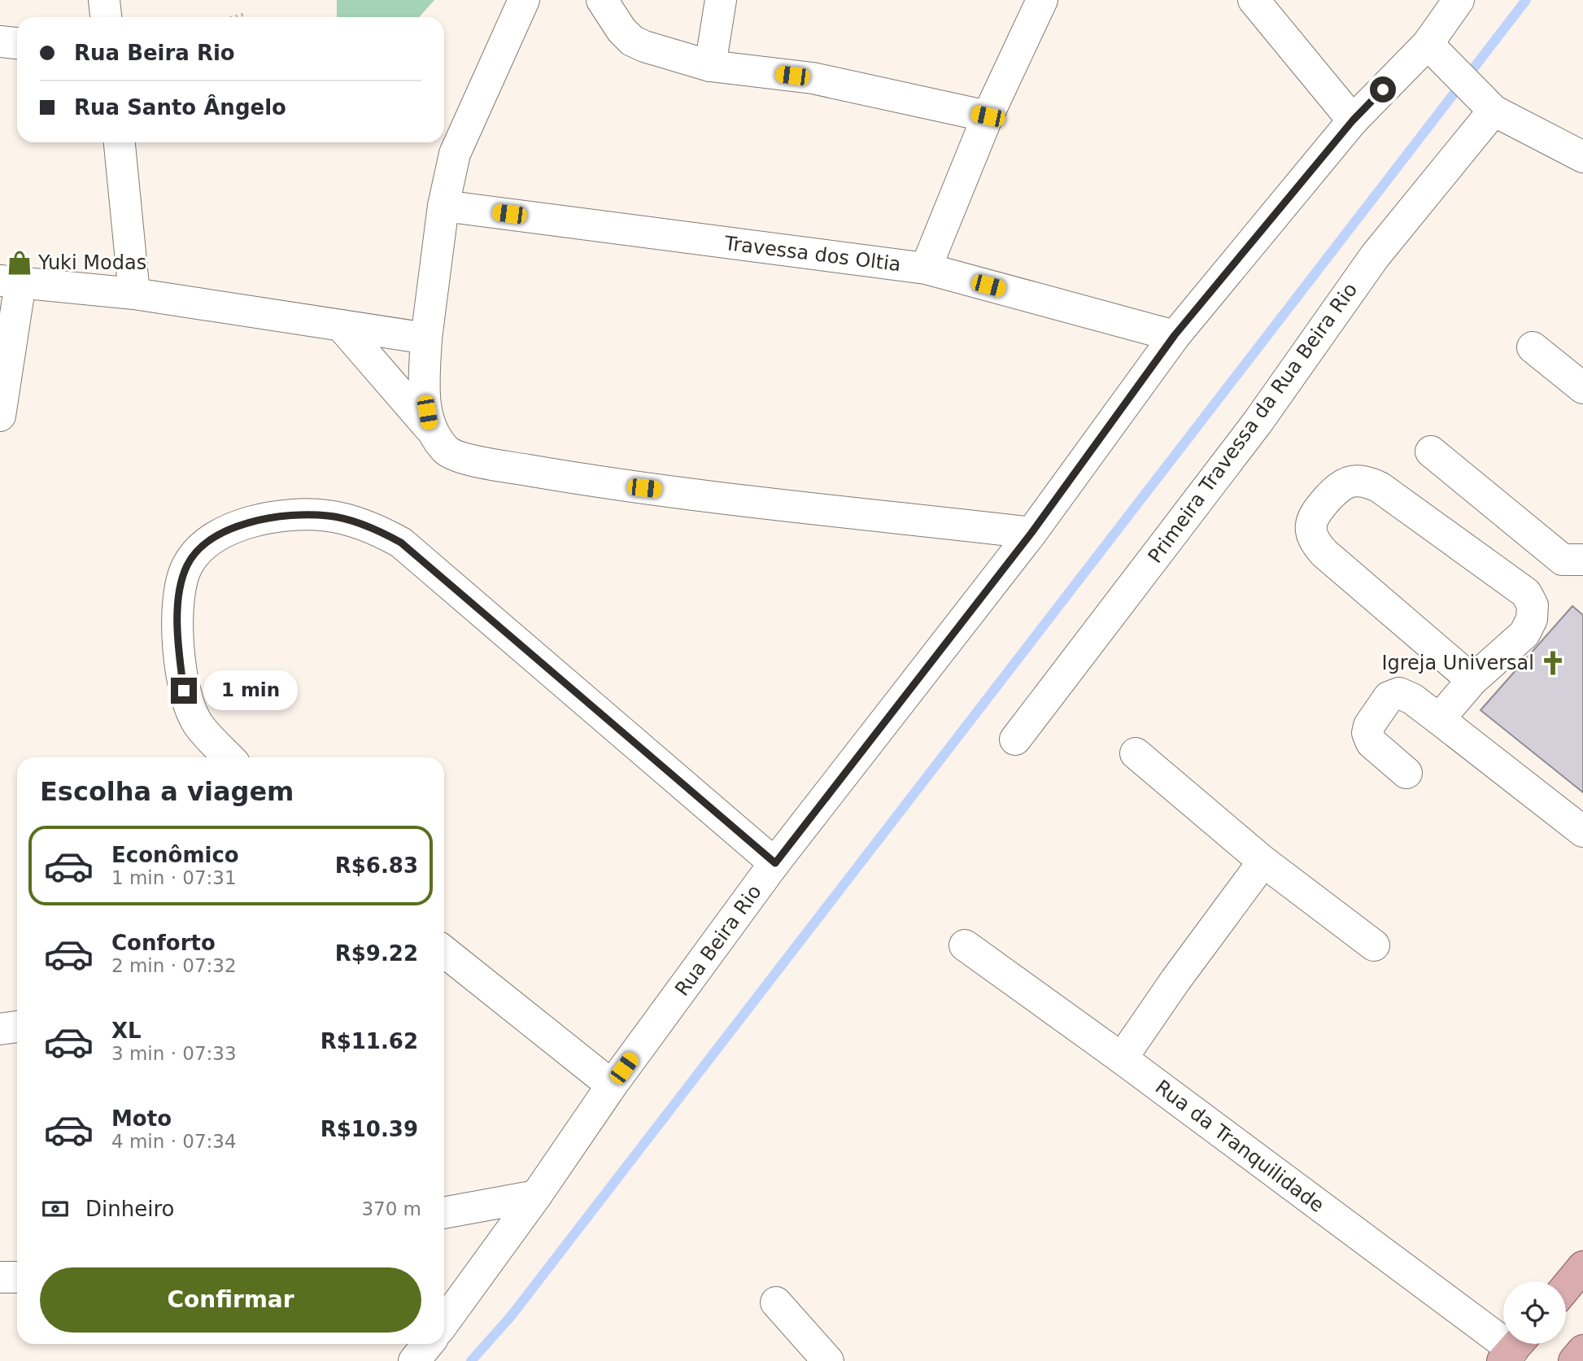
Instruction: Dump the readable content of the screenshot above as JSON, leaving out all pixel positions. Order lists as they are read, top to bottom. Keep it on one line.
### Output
{"streets":{"street":["Travessa dos Oltia","Primeira Travessa da Rua Beira Rio","Rua Beira Rio","Rua da Tranquilidade"]},"crossings":[["Travessa dos Oltia","Rua Beira Rio"]],"places":{"shop":["Yuki Modas"],"church":["Igreja Universal"]},"page":{"banner":["Rua Beira Rio","Rua Santo Ângelo"],"bubble":"1 min","heading":"Escolha a viagem","list":[{"name":"Econômico","note":"1 min · 07:31","value":"R$6.83"},{"name":"Conforto","note":"2 min · 07:32","value":"R$9.22"},{"name":"XL","note":"3 min · 07:33","value":"R$11.62"},{"name":"Moto","note":"4 min · 07:34","value":"R$10.39"}],"pay":["Dinheiro","370 m"],"buttons":"Confirmar"}}
